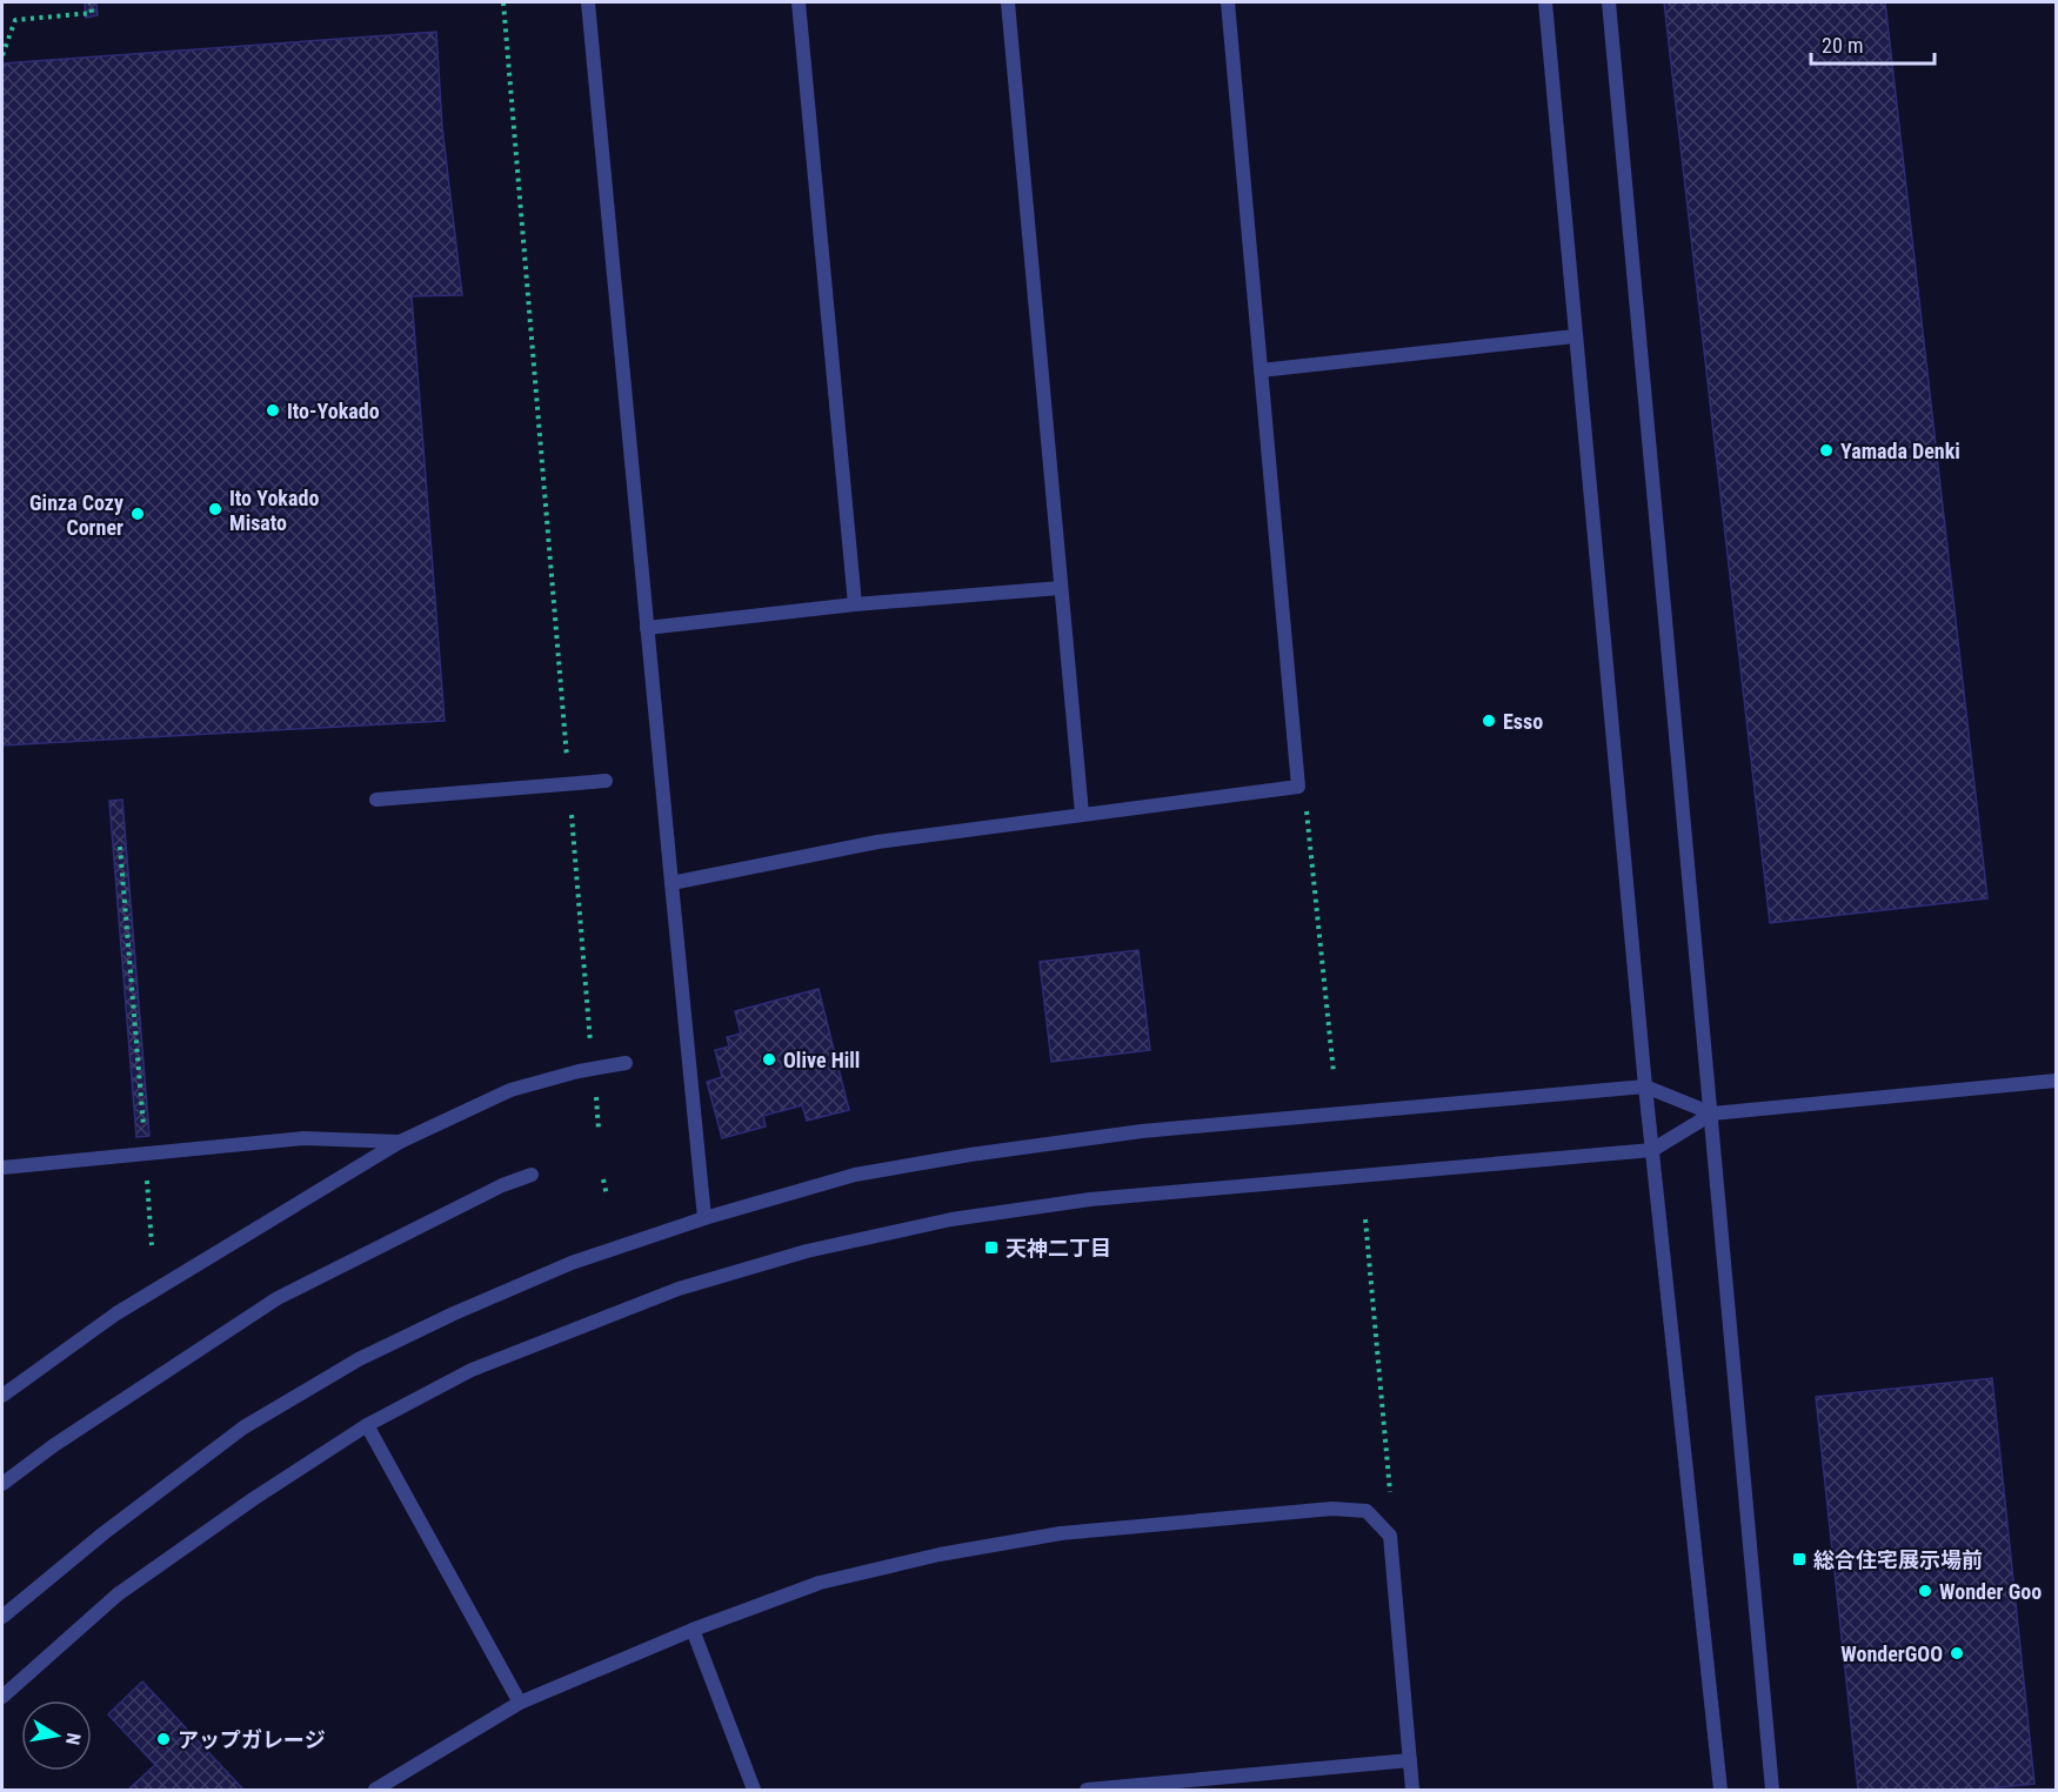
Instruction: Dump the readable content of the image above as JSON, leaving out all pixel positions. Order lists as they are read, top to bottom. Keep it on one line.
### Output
{"places":{"other":["Ito-Yokado","Yamada Denki","Ito Yokado Misato","Ginza Cozy Corner","Esso","Olive Hill","Wonder Goo","WonderGOO","アップガレージ"],"transit":["天神二丁目","総合住宅展示場前"]},"scale_bar":"20 m","north":"right"}
